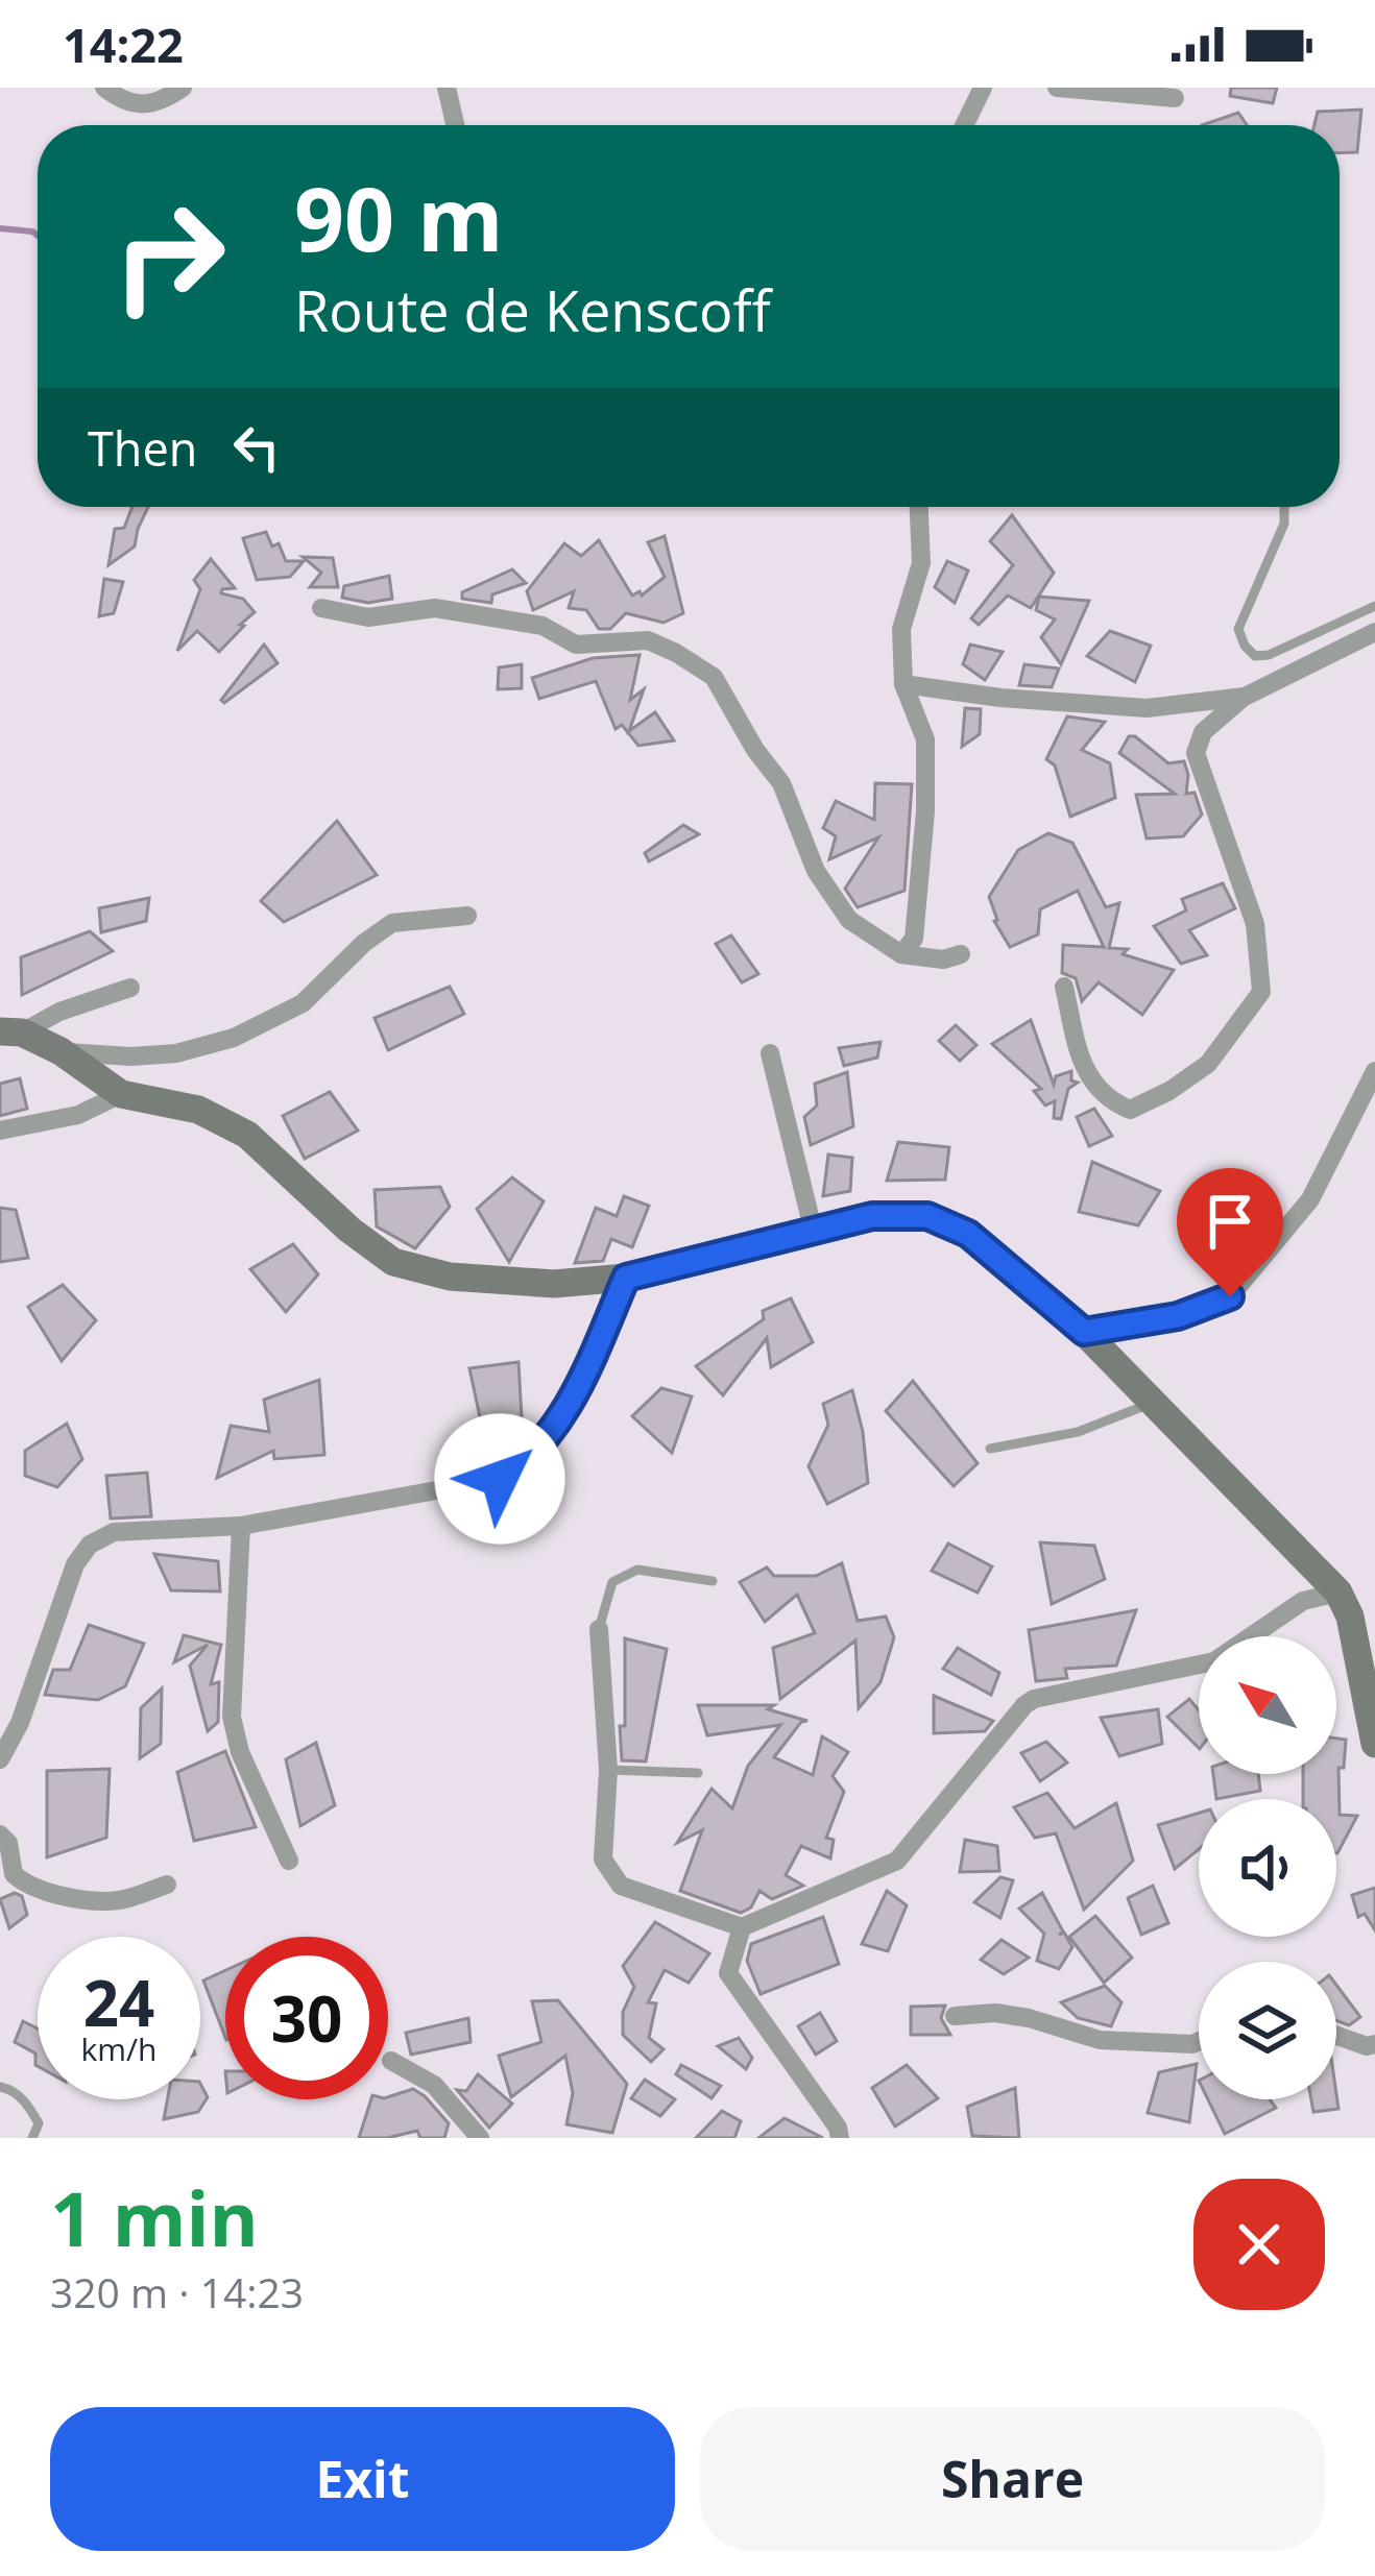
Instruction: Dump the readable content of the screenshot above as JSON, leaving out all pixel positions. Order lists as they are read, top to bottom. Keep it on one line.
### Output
{"north":"top left","page":{"status":"14:22","turn":["90 m","Route de Kenscoff"],"then":"Then","speed":"24 km/h","limit":"30","heading":["1 min","320 m · 14:23"],"buttons":["Exit","Share"]}}
